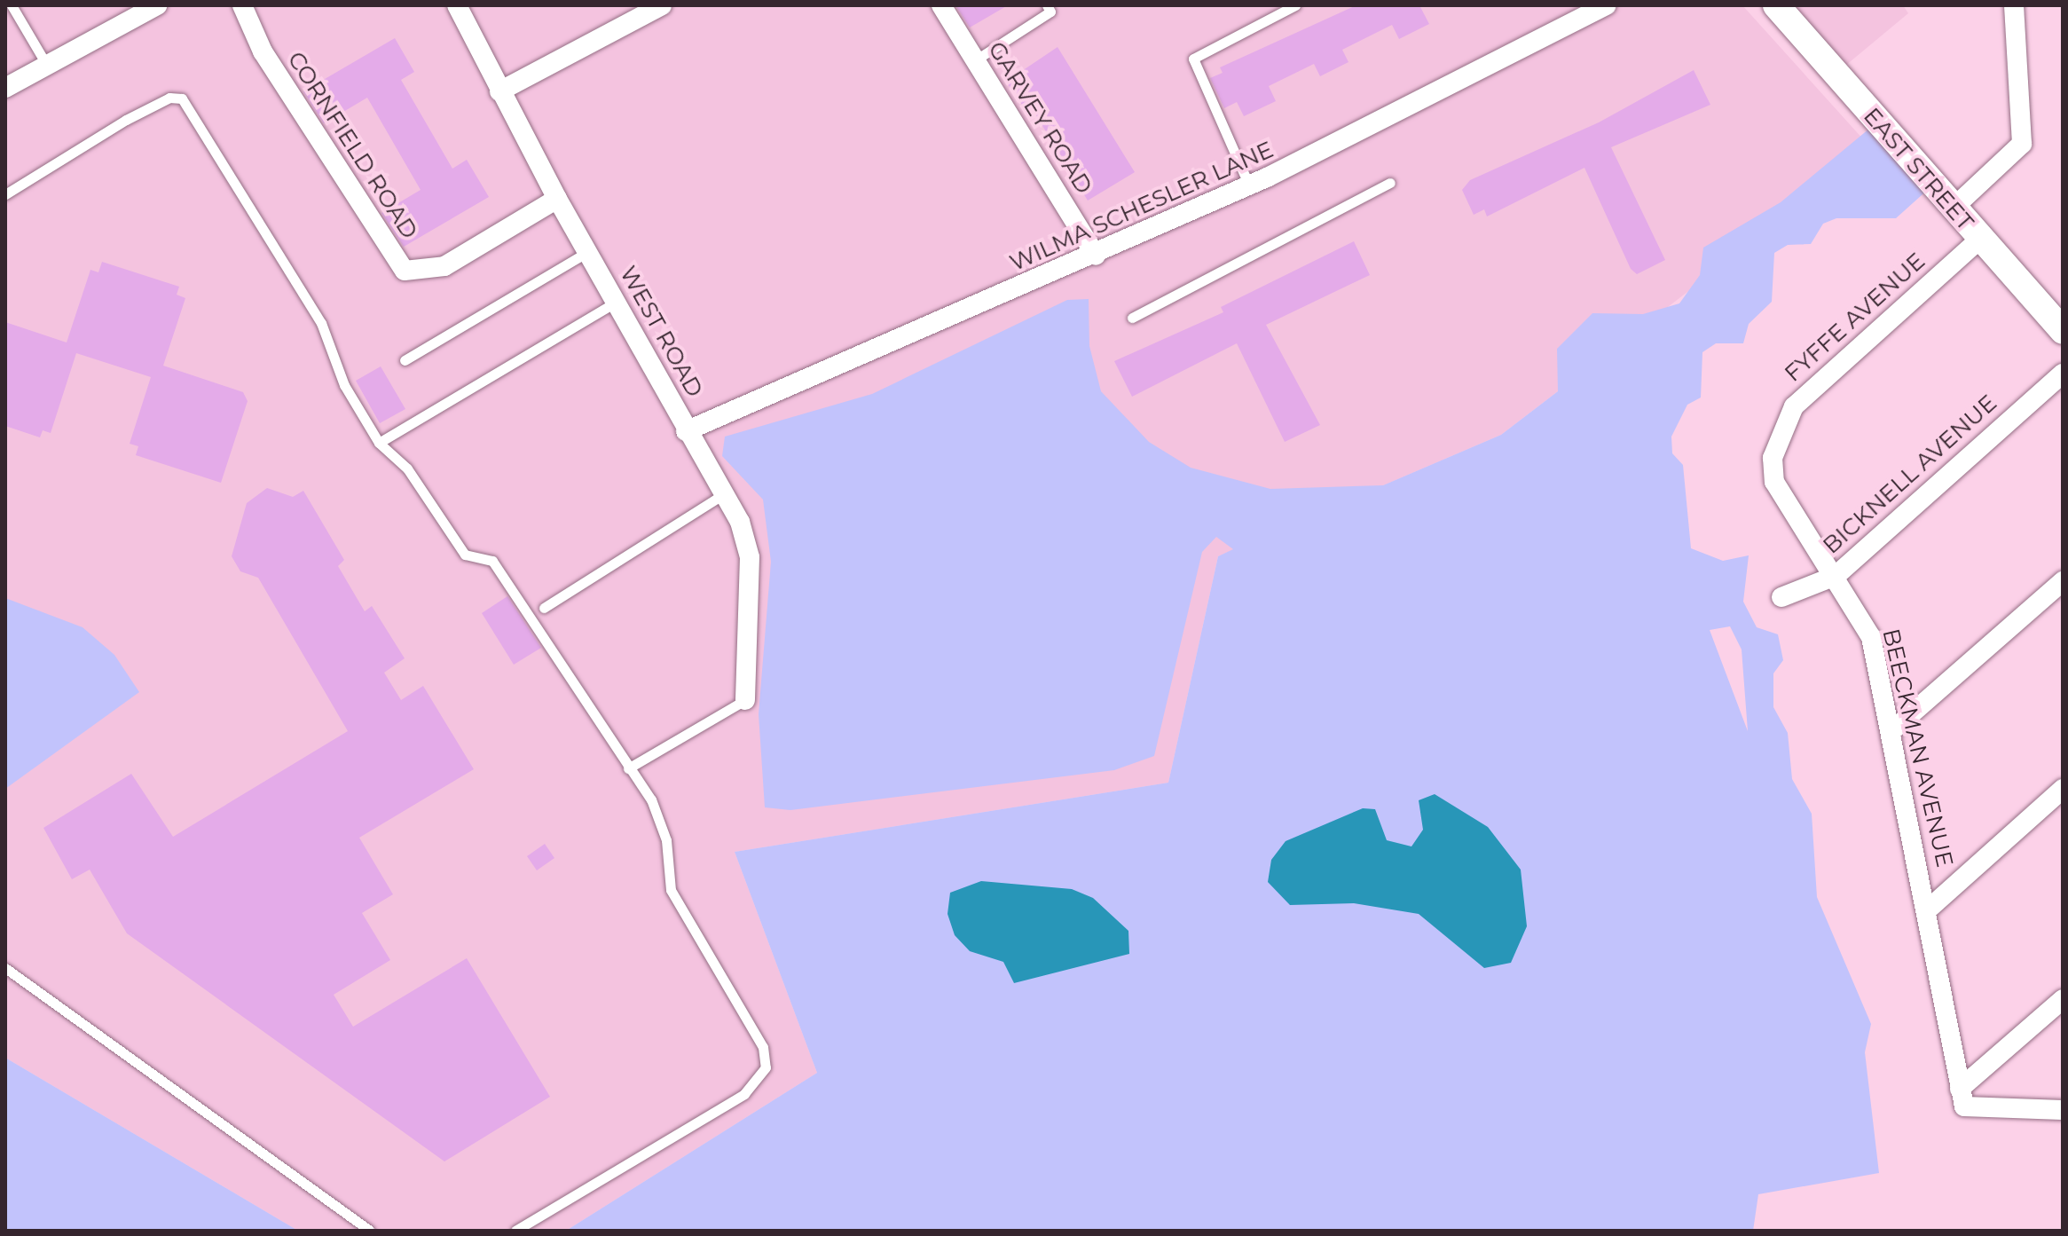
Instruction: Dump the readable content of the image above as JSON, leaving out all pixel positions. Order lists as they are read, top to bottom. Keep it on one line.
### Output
{"streets":{"main road":["EAST STREET"],"street":["GARVEY ROAD","CORNFIELD ROAD","WILMA SCHESLER LANE","FYFFE AVENUE","WEST ROAD","BICKNELL AVENUE","BEECKMAN AVENUE"]},"crossings":[["GARVEY ROAD","WILMA SCHESLER LANE"],["CORNFIELD ROAD","WEST ROAD"],["EAST STREET","FYFFE AVENUE"],["WILMA SCHESLER LANE","WEST ROAD"],["FYFFE AVENUE","BEECKMAN AVENUE"],["BICKNELL AVENUE","BEECKMAN AVENUE"]]}
